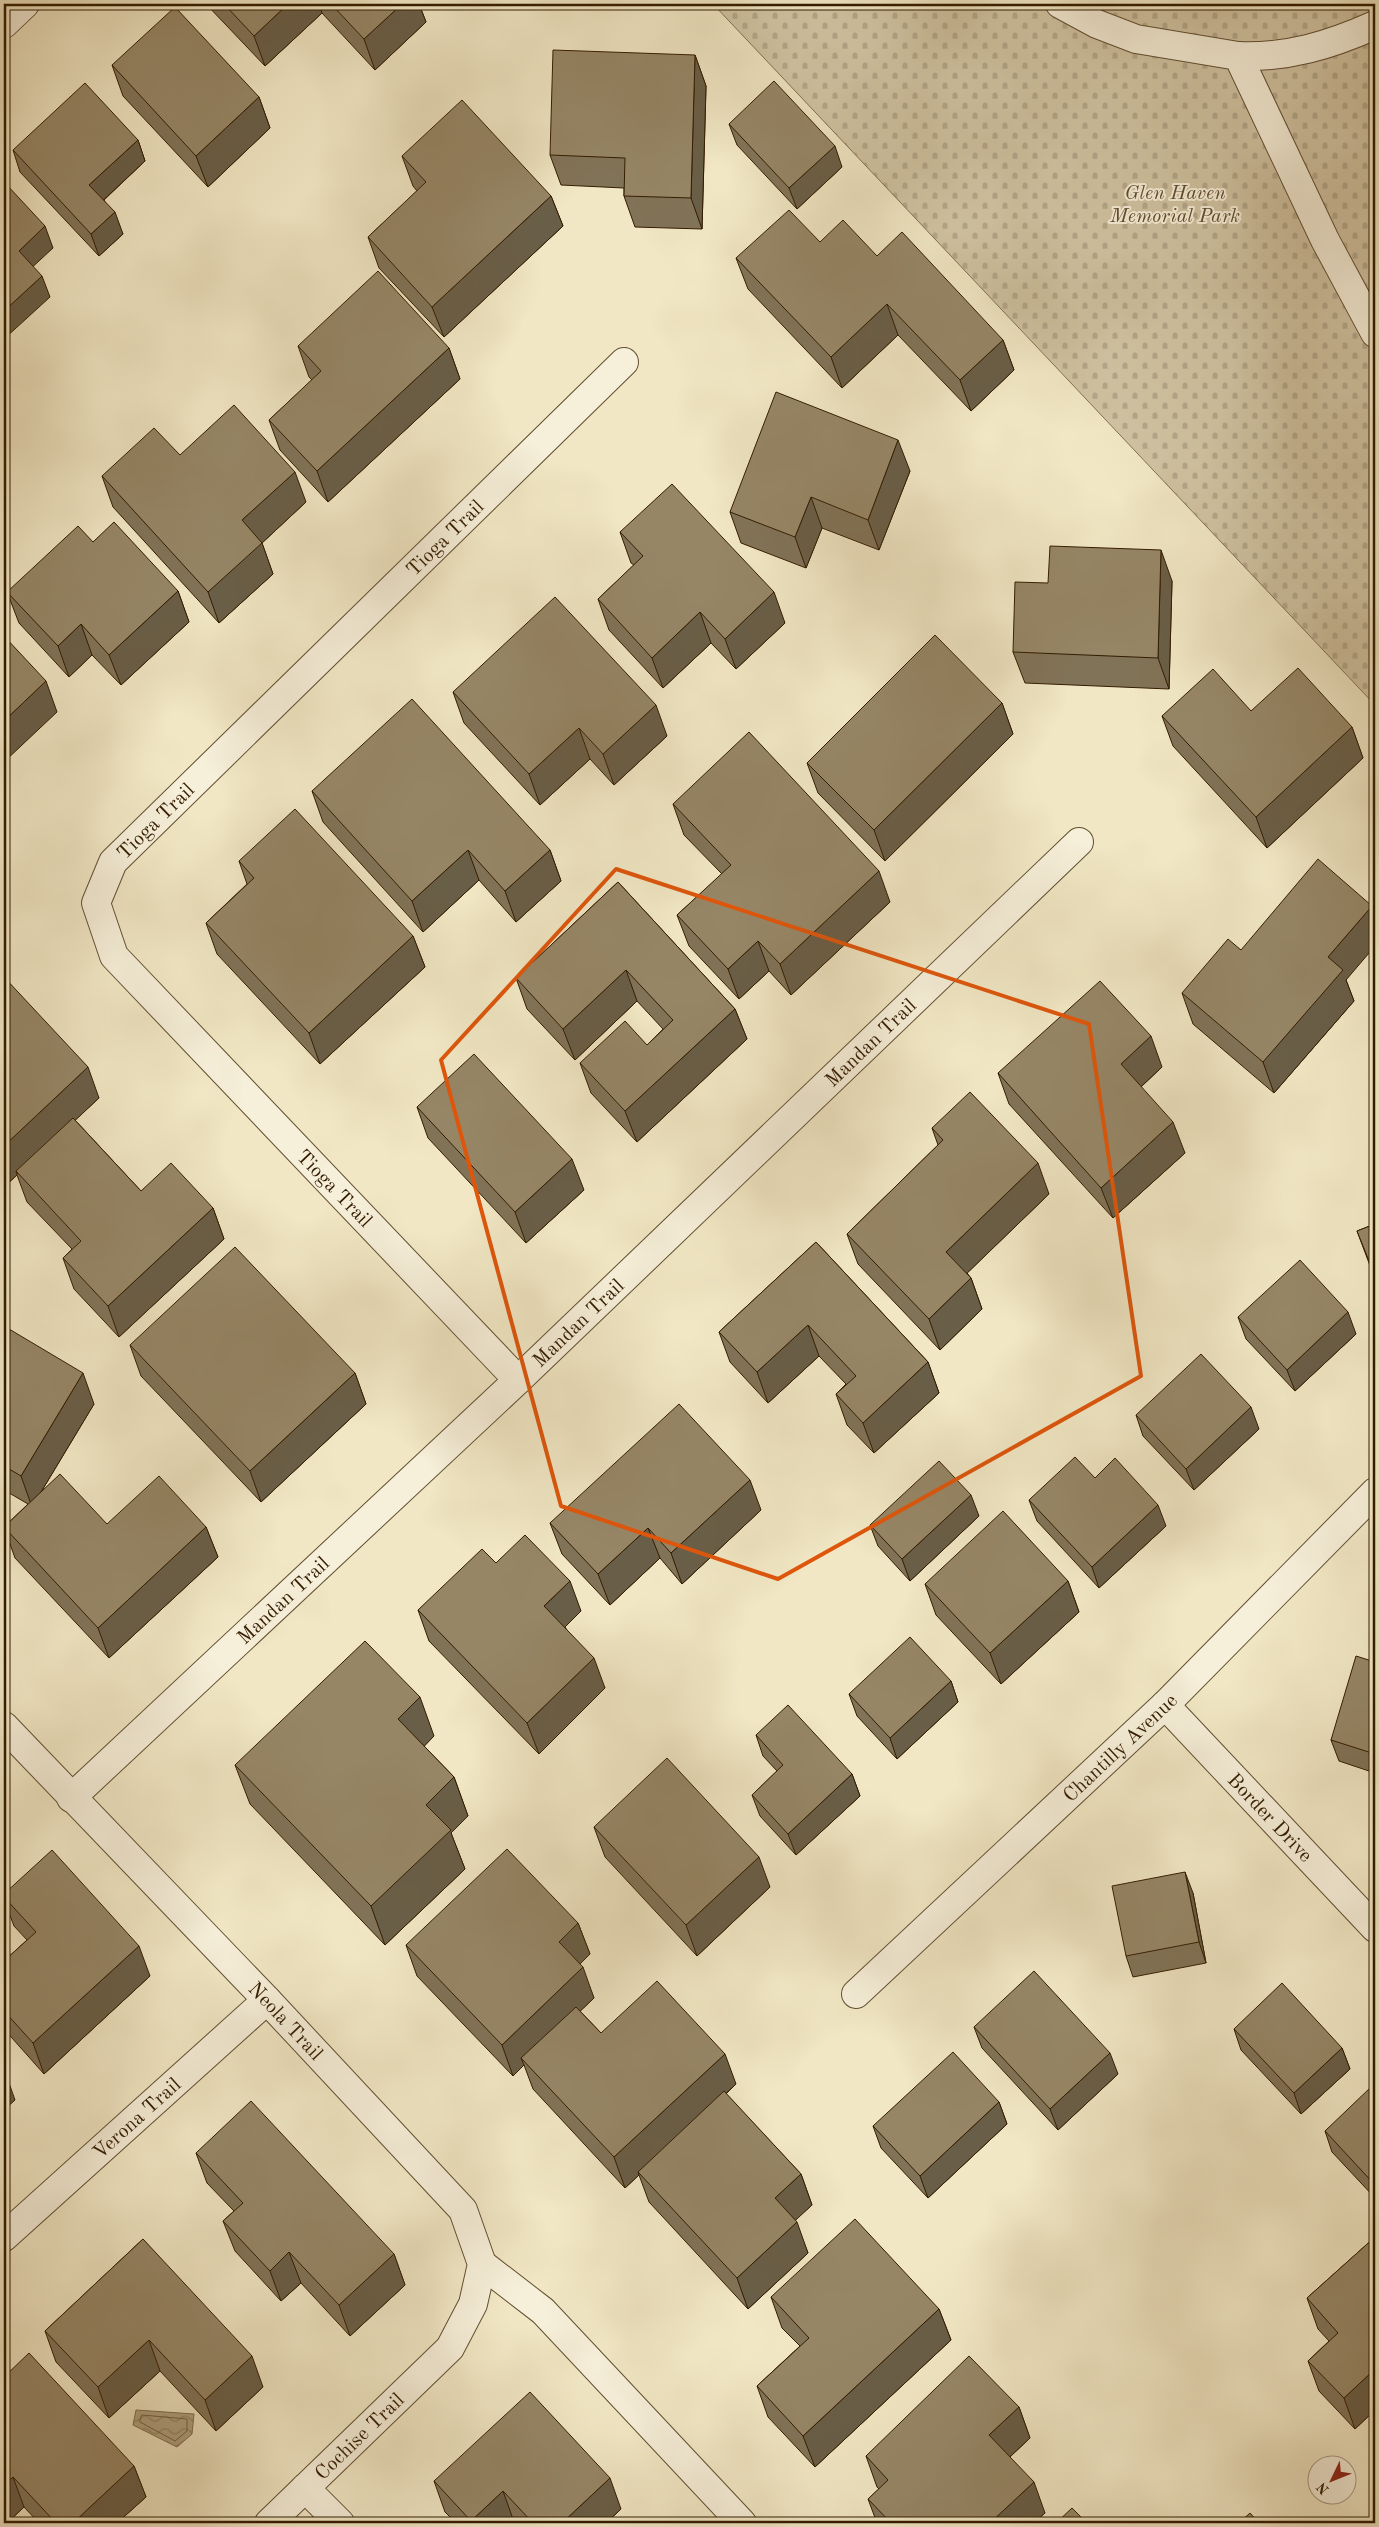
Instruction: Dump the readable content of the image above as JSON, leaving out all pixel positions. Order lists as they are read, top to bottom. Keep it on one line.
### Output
{"streets":{"street":["Tioga Trail","Mandan Trail","Chantilly Avenue","Border Drive","Neola Trail","Verona Trail","Cochise Trail"]},"crossings":[["Tioga Trail","Mandan Trail"],["Mandan Trail","Neola Trail"],["Chantilly Avenue","Border Drive"],["Neola Trail","Verona Trail"],["Neola Trail","Cochise Trail"]],"parks":["Glen Haven Memorial Park"],"north":"bottom left"}
